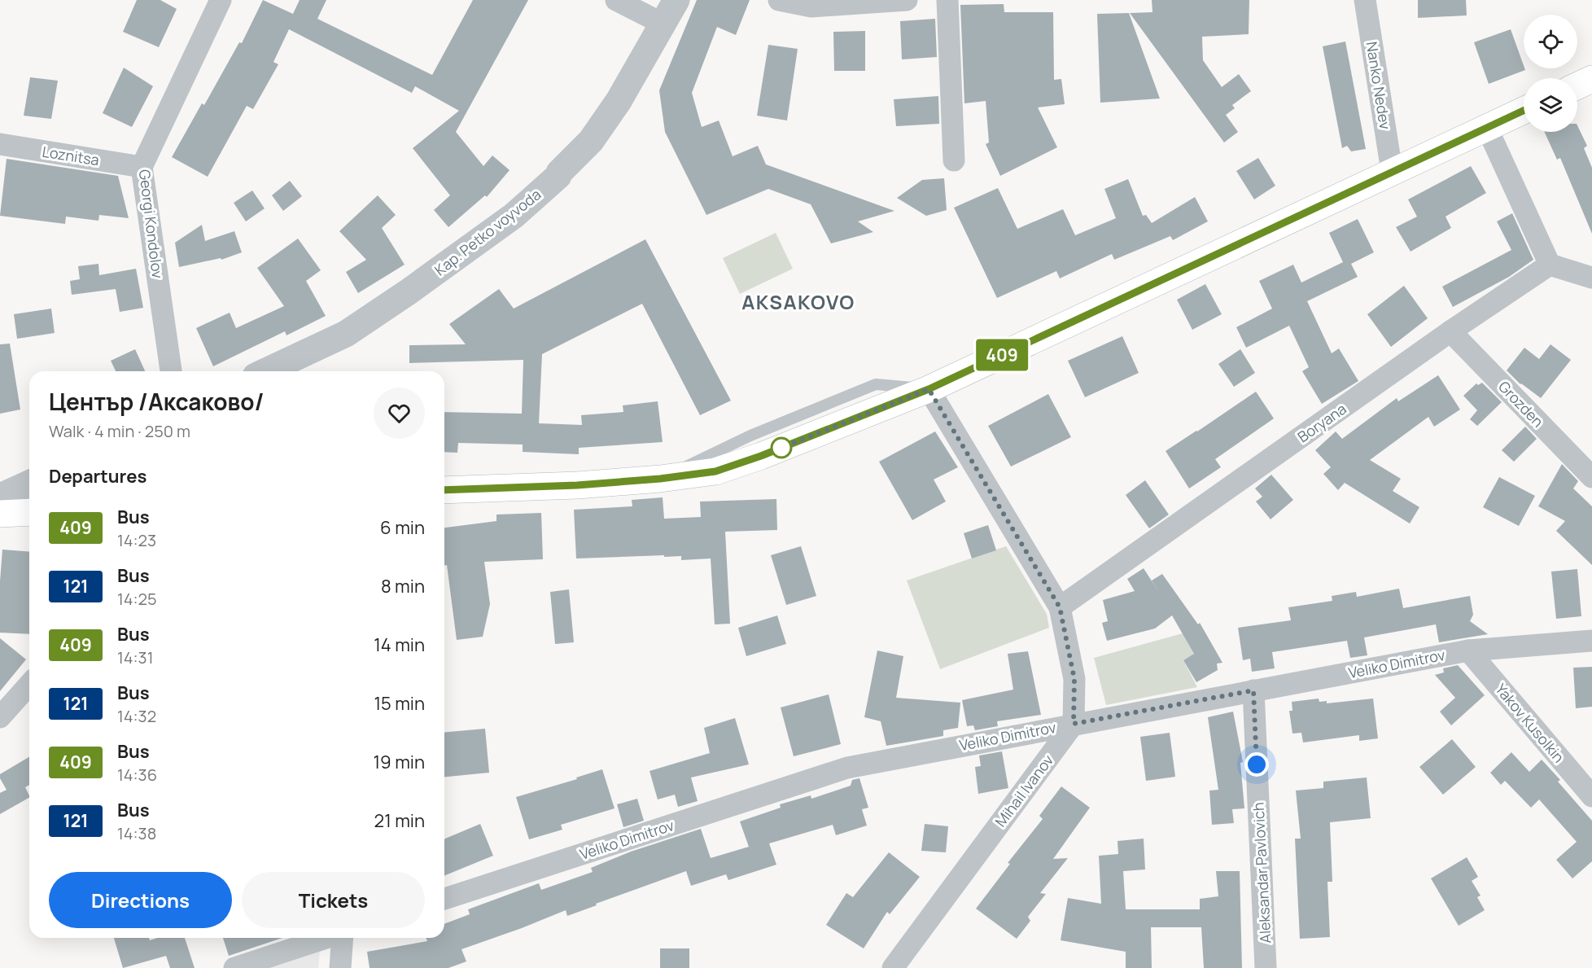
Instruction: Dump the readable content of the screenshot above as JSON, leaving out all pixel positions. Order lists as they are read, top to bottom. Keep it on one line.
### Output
{"streets":{"street":["Nanko Nedev","Loznitsa","Georgi Kondolov","Kap. Petko voyvoda","Grozden","Boryana","Veliko Dimitrov","Yakov Kusolkin","Mihail Ivanov","Aleksandar Pavlovich"]},"crossings":[["Loznitsa","Georgi Kondolov"],["Grozden","Boryana"],["Veliko Dimitrov","Yakov Kusolkin"],["Veliko Dimitrov","Mihail Ivanov"],["Veliko Dimitrov","Aleksandar Pavlovich"]],"districts":["AKSAKOVO"],"lines":["bus line 409"],"page":{"on_map":"409","heading":[["Център /Аксаково/","Walk · 4 min · 250 m"],"Departures"],"list":[{"mark":"409","name":"Bus","note":"14:23","value":"6 min"},{"mark":"121","name":"Bus","note":"14:25","value":"8 min"},{"mark":"409","name":"Bus","note":"14:31","value":"14 min"},{"mark":"121","name":"Bus","note":"14:32","value":"15 min"},{"mark":"409","name":"Bus","note":"14:36","value":"19 min"},{"mark":"121","name":"Bus","note":"14:38","value":"21 min"}],"buttons":["Directions","Tickets"]}}
